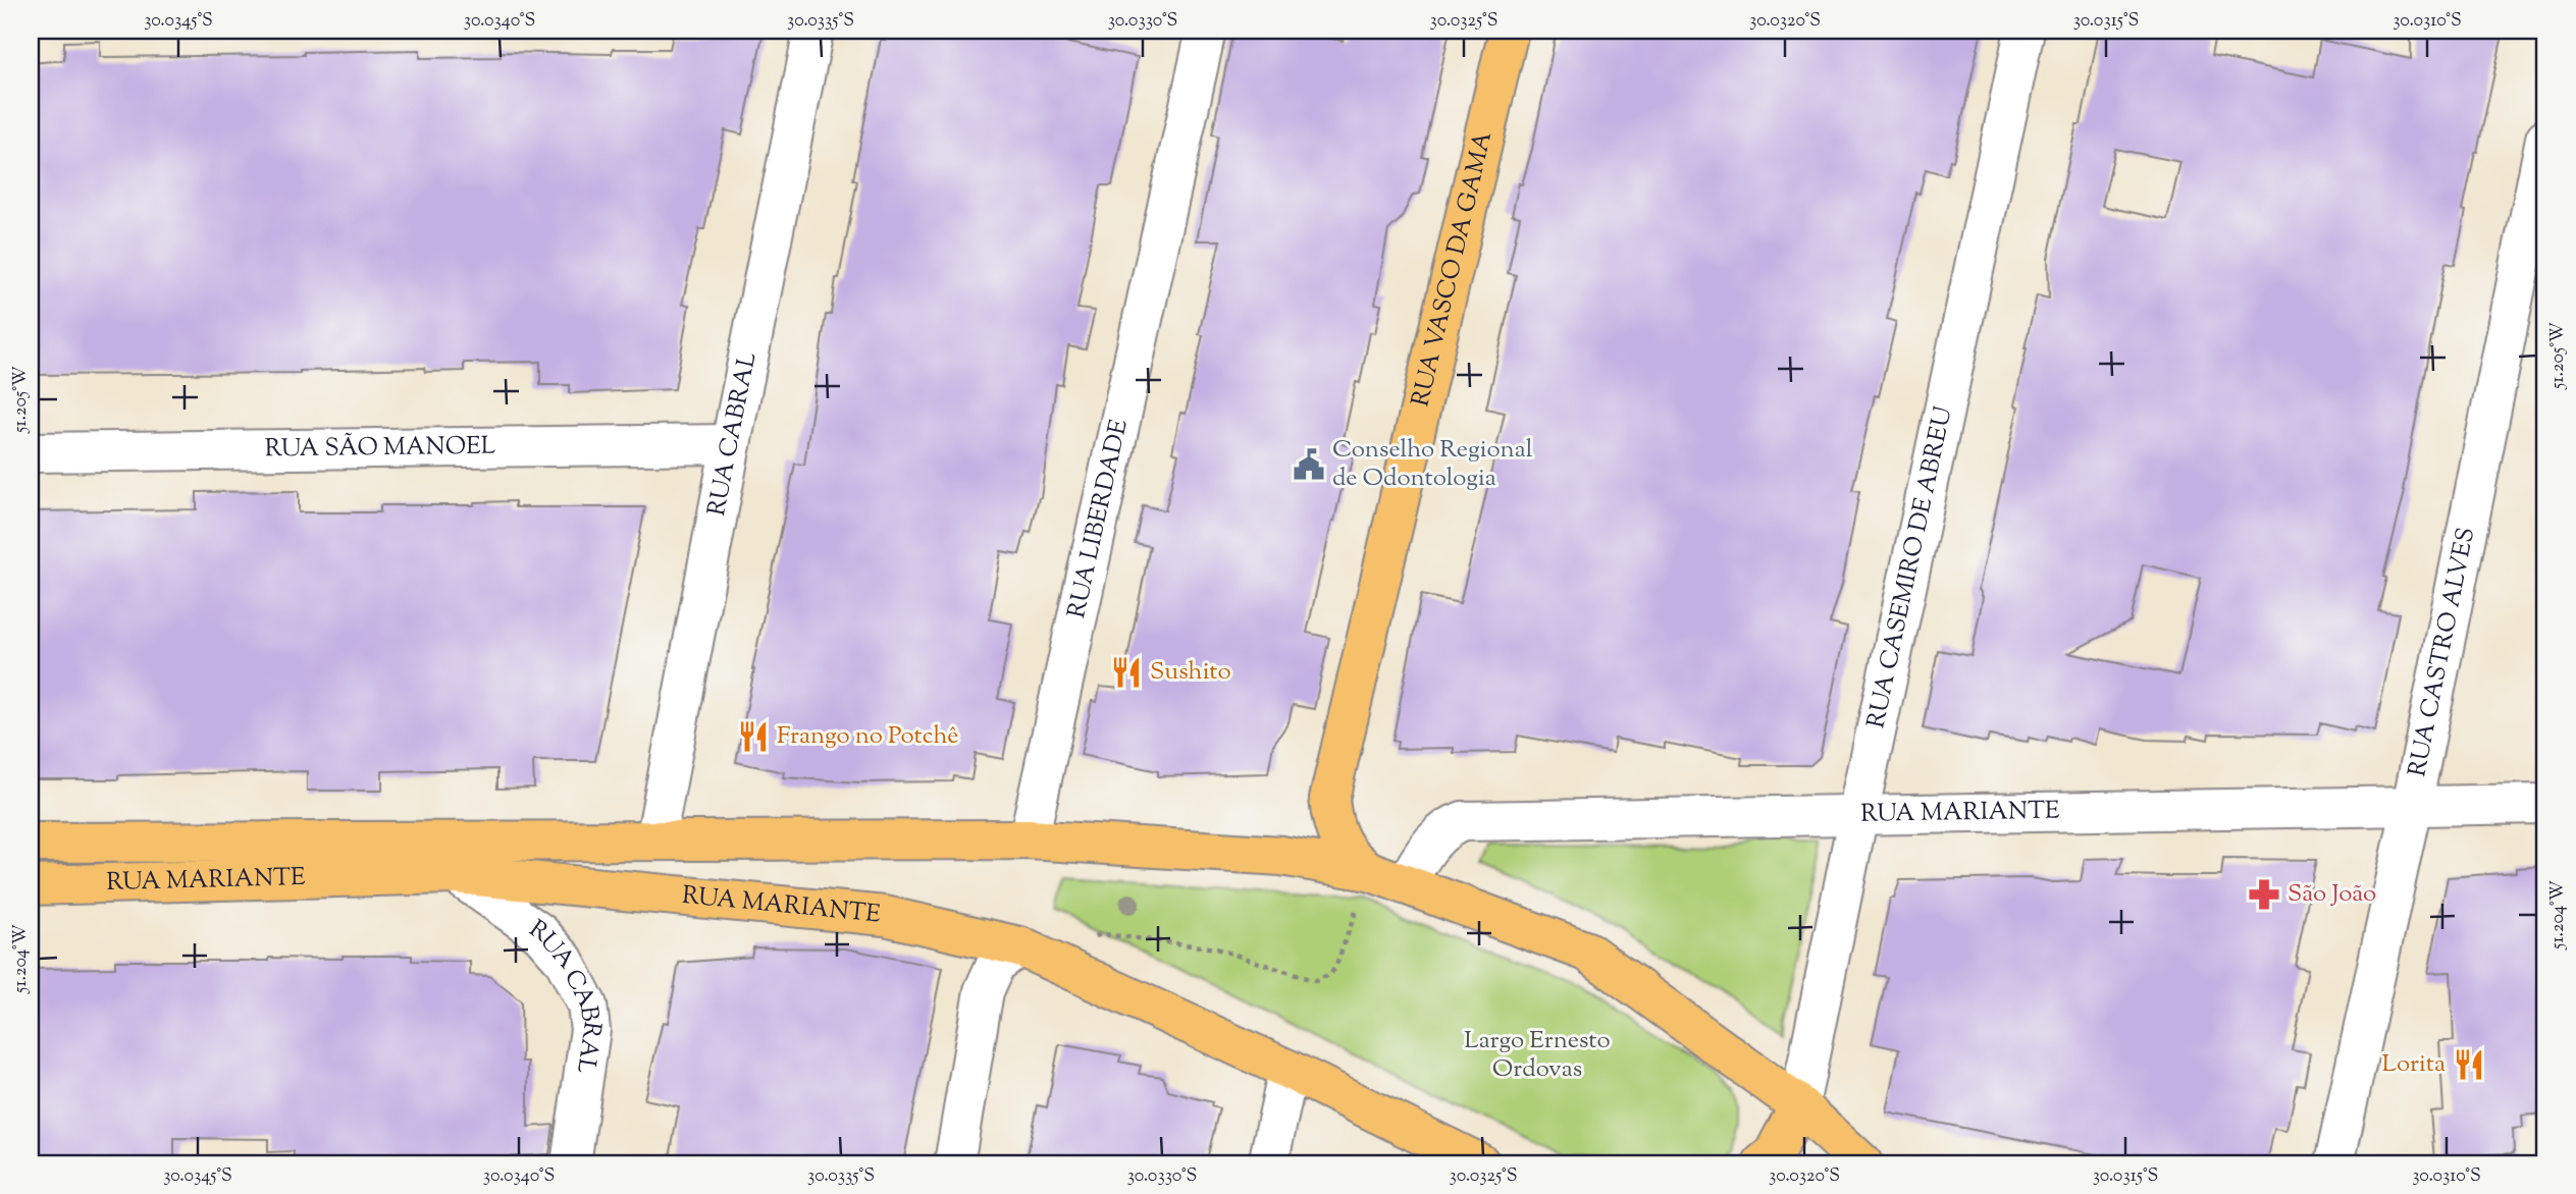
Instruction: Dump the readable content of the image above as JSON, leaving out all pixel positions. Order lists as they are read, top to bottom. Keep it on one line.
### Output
{"streets":{"main road":["RUA VASCO DA GAMA","RUA MARIANTE"],"street":["RUA CABRAL","RUA SÃO MANOEL","RUA LIBERDADE","RUA CASEMIRO DE ABREU","RUA CASTRO ALVES"]},"crossings":[["RUA VASCO DA GAMA","RUA MARIANTE"],["RUA CABRAL","RUA SÃO MANOEL"],["RUA CABRAL","RUA MARIANTE"],["RUA LIBERDADE","RUA MARIANTE"],["RUA CASEMIRO DE ABREU","RUA MARIANTE"],["RUA CASTRO ALVES","RUA MARIANTE"]],"parks":["Largo Ernesto Ordovas"],"places":{"public building":["Conselho Regional de Odontologia"],"restaurant":["Sushito","Frango no Potchê","Lorita"],"pharmacy":["São João"]},"coordinates":["30.0345°S","30.0340°S","30.0335°S","30.0330°S","30.0325°S","30.0320°S","30.0315°S","30.0310°S","51.205°W","51.204°W"]}
